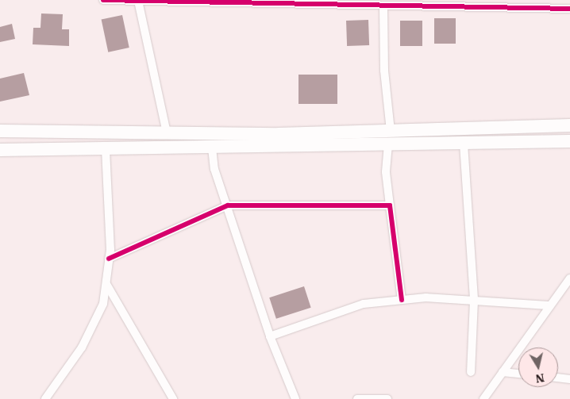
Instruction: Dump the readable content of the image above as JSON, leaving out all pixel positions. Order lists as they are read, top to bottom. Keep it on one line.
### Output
{"north":"bottom"}
